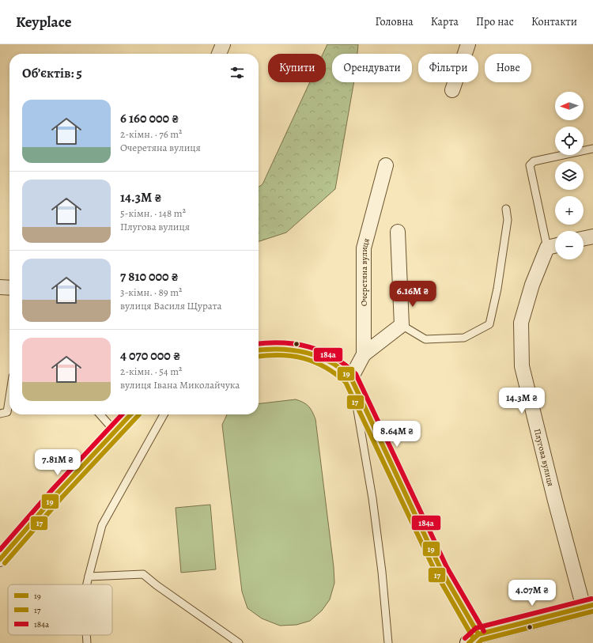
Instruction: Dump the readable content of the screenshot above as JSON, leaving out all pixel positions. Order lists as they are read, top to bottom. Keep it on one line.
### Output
{"streets":{"street":["Очеретяна вулиця","Плугова вулиця"]},"lines":["transit line 184а","transit line 19","transit line 17"],"legend":["19","17","184а"],"north":"left","page":{"header":"Keyplace","nav":["Головна","Карта","Про нас","Контакти"],"chip":["Купити","Орендувати","Фільтри","Нове"],"heading":"Об’єктів: 5","map_buttons":["+","−"],"list":[{"name":"6 160 000 ₴","note":"2-кімн. · 76 m² · Очеретяна вулиця"},{"name":"14.3M ₴","note":"5-кімн. · 148 m² · Плугова вулиця"},{"name":"7 810 000 ₴","note":"3-кімн. · 89 m² · вулиця Василя Щурата"},{"name":"4 070 000 ₴","note":"2-кімн. · 54 m² · вулиця Івана Миколайчука"}],"price":["6.16M ₴","14.3M ₴","8.64M ₴","7.81M ₴","4.07M ₴"]}}
